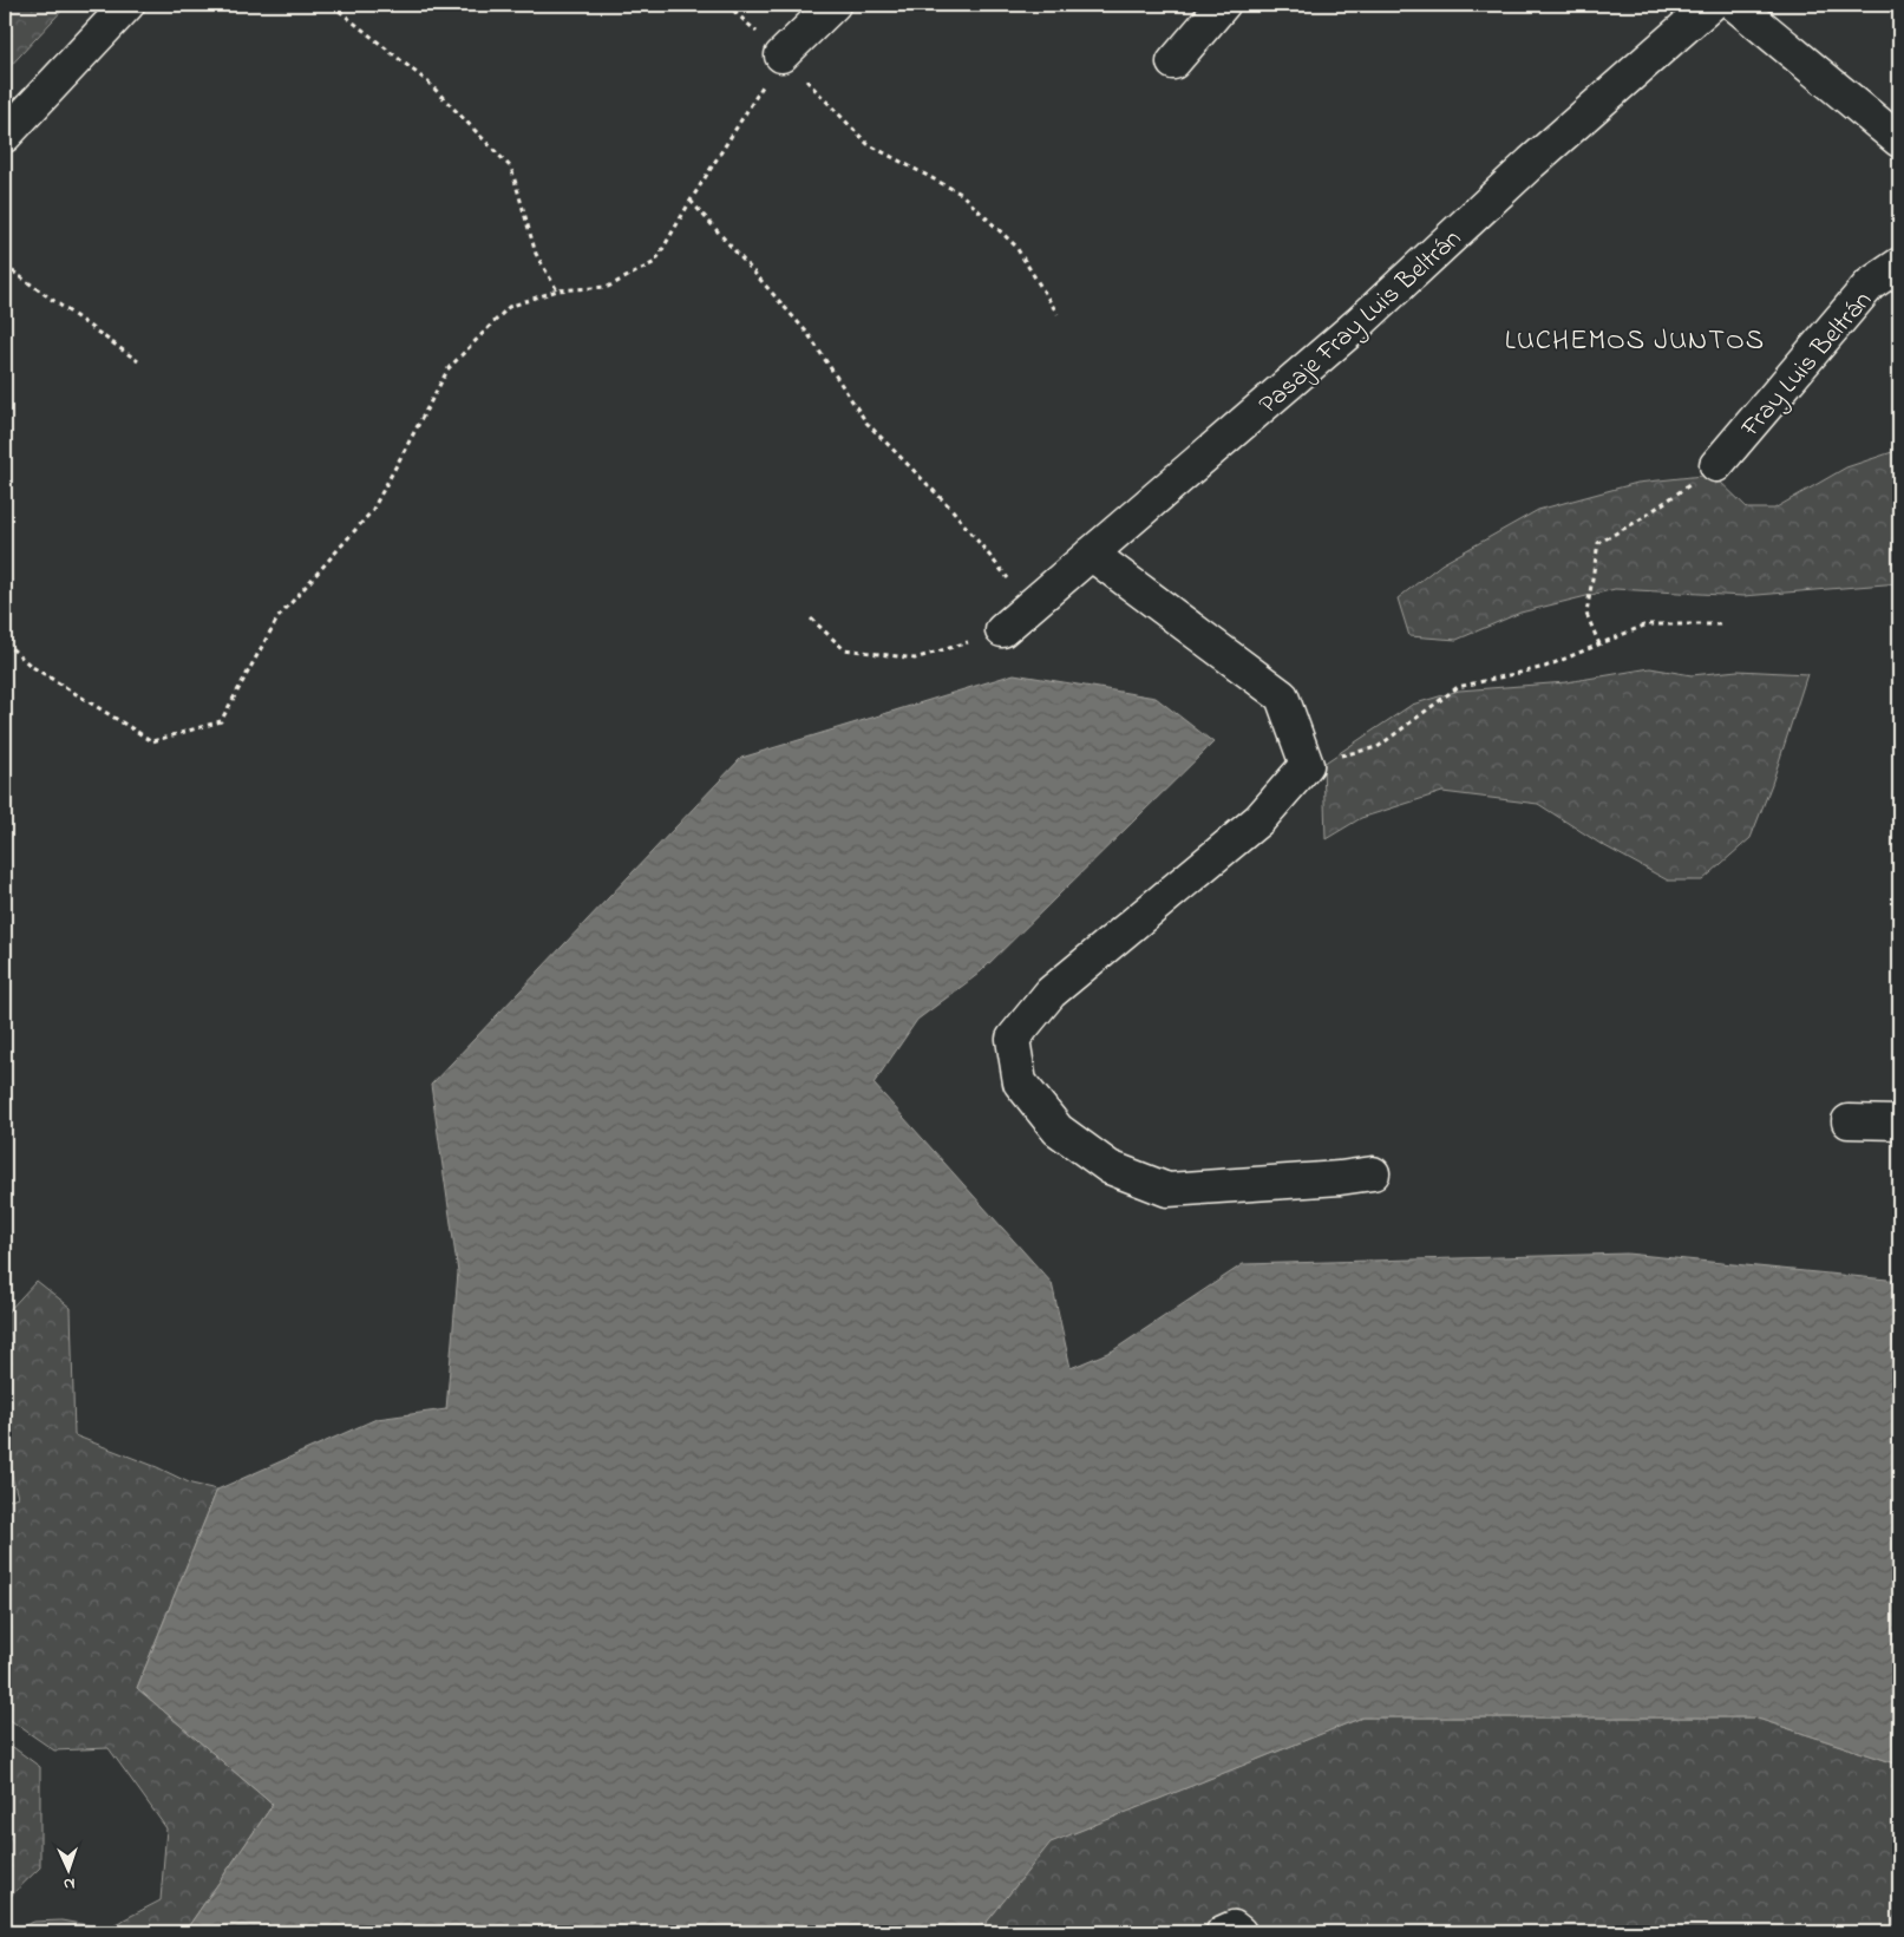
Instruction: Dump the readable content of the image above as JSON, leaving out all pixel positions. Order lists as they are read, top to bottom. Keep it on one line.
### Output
{"streets":{"street":["Pasaje Fray Luis Beltrán","Fray Luis Beltrán"]},"districts":["LUCHEMOS JUNTOS"],"north":"bottom"}
